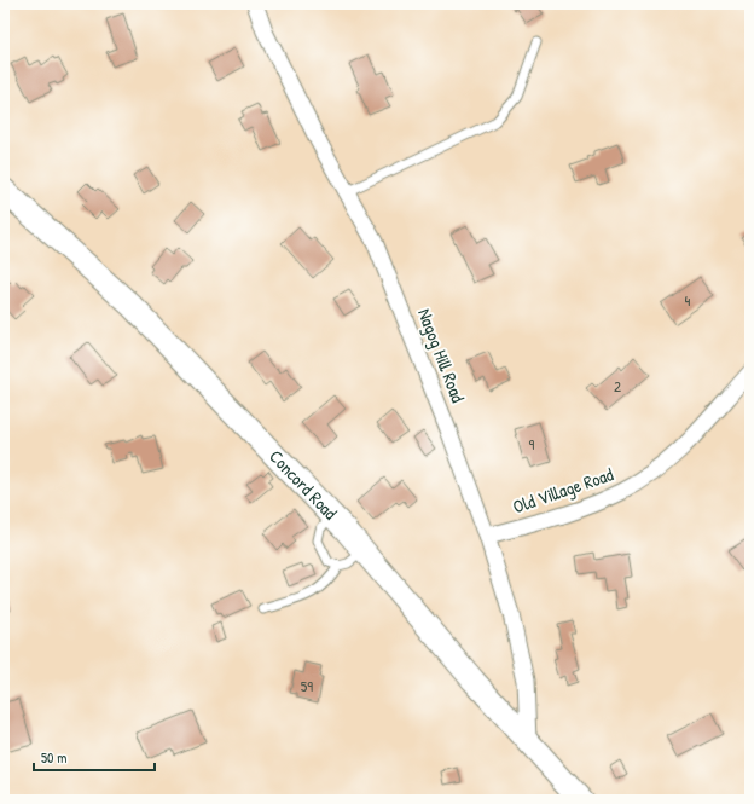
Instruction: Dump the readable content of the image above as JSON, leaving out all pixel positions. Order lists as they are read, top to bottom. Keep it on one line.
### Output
{"streets":{"street":["Nagog Hill Road","Concord Road","Old Village Road"]},"crossings":[["Nagog Hill Road","Concord Road"],["Nagog Hill Road","Old Village Road"]],"house_numbers":["4","2","9","59"],"scale_bar":"50 m"}
